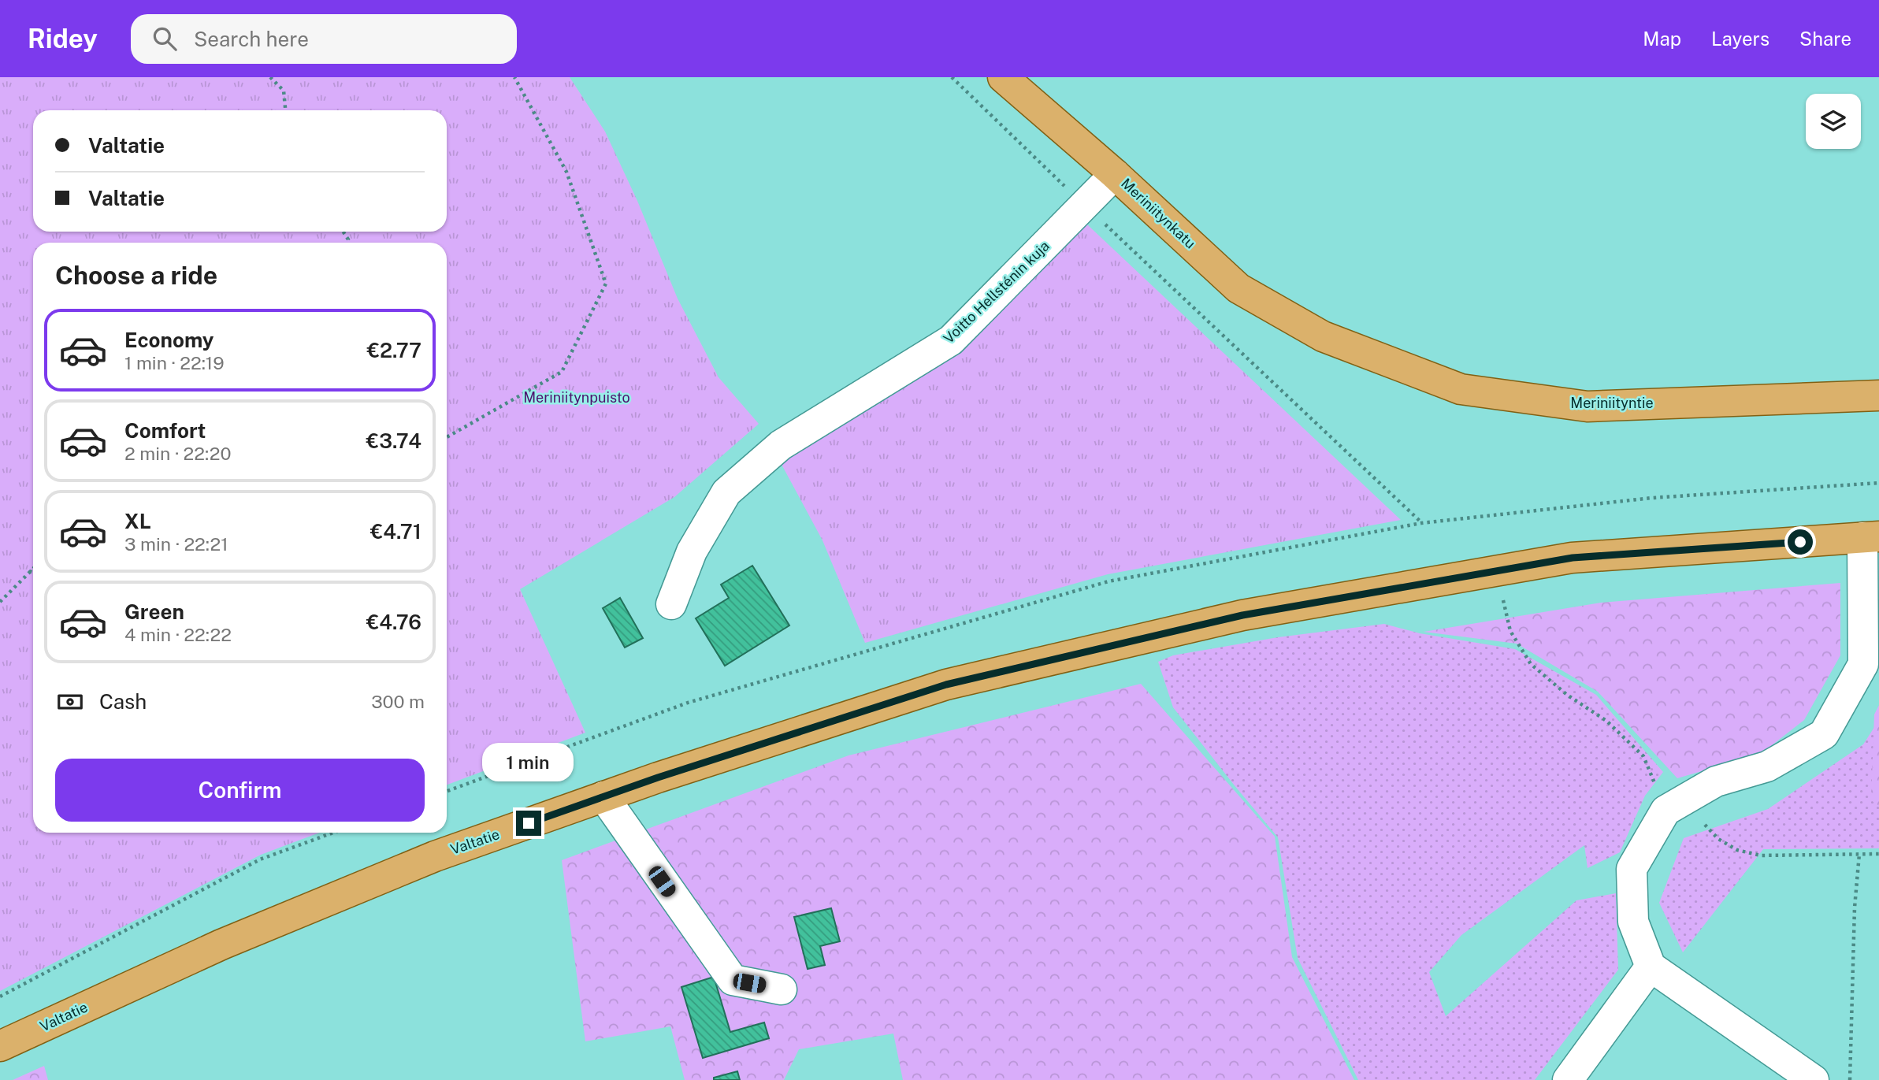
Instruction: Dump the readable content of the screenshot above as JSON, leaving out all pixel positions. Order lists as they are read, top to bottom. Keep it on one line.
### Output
{"streets":{"main road":["Meriniitynkatu","Meriniityntie","Valtatie"],"street":["Voitto Hellsténin kuja"]},"crossings":[["Meriniitynkatu","Voitto Hellsténin kuja"],["Meriniitynkatu","Meriniityntie"]],"parks":["Meriniitynpuisto"],"page":{"header":"Ridey","search":"Search here","nav":["Map","Layers","Share"],"banner":["Valtatie","Valtatie"],"heading":"Choose a ride","list":[{"name":"Economy","note":"1 min · 22:19","value":"€2.77"},{"name":"Comfort","note":"2 min · 22:20","value":"€3.74"},{"name":"XL","note":"3 min · 22:21","value":"€4.71"},{"name":"Green","note":"4 min · 22:22","value":"€4.76"}],"pay":["Cash","300 m"],"bubble":"1 min","buttons":"Confirm"}}
